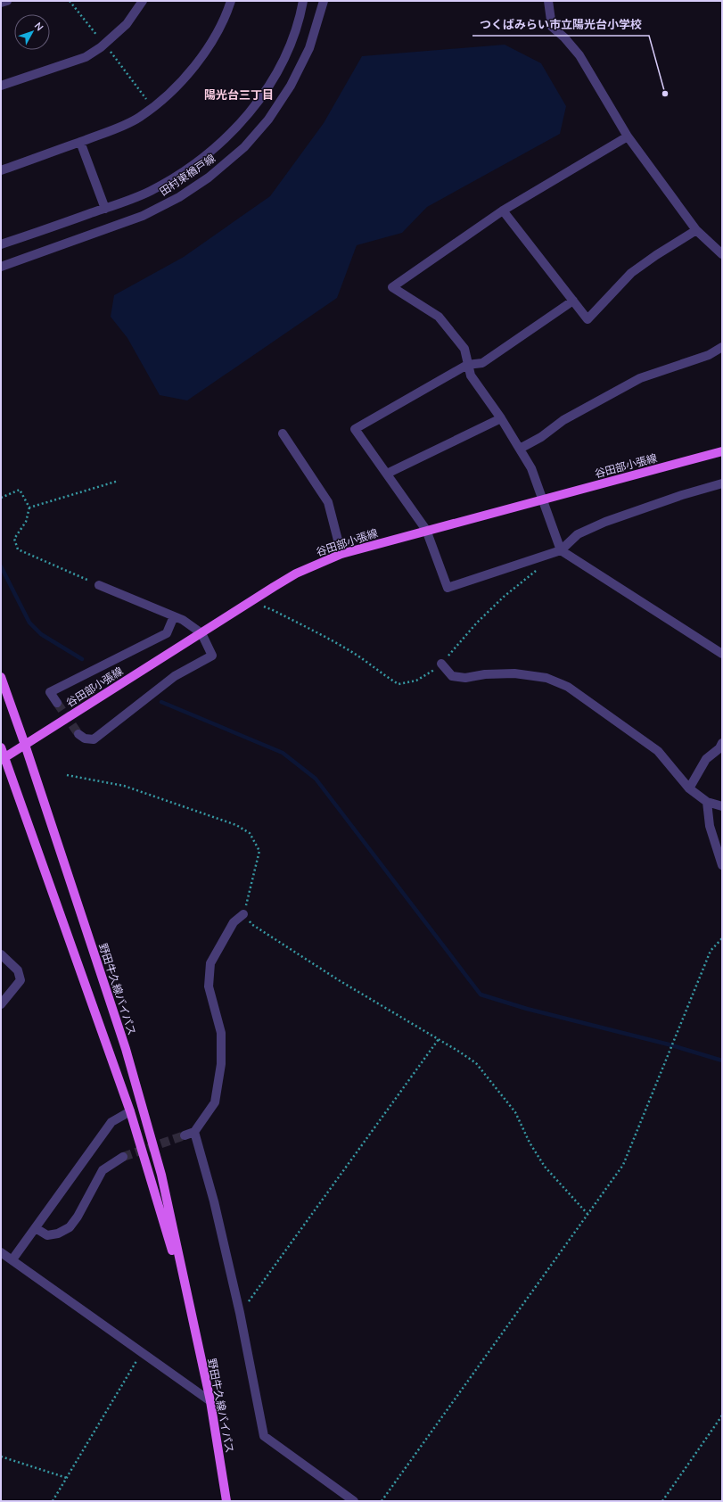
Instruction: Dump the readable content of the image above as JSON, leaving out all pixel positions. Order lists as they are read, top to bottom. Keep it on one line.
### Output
{"streets":{"main road":["谷田部小張線","野田牛久線バイパス"],"street":["田村東楢戸線"]},"crossings":[["谷田部小張線","野田牛久線バイパス"]],"districts":["陽光台三丁目"],"places":["つくばみらい市立陽光台小学校"],"north":"top right"}
